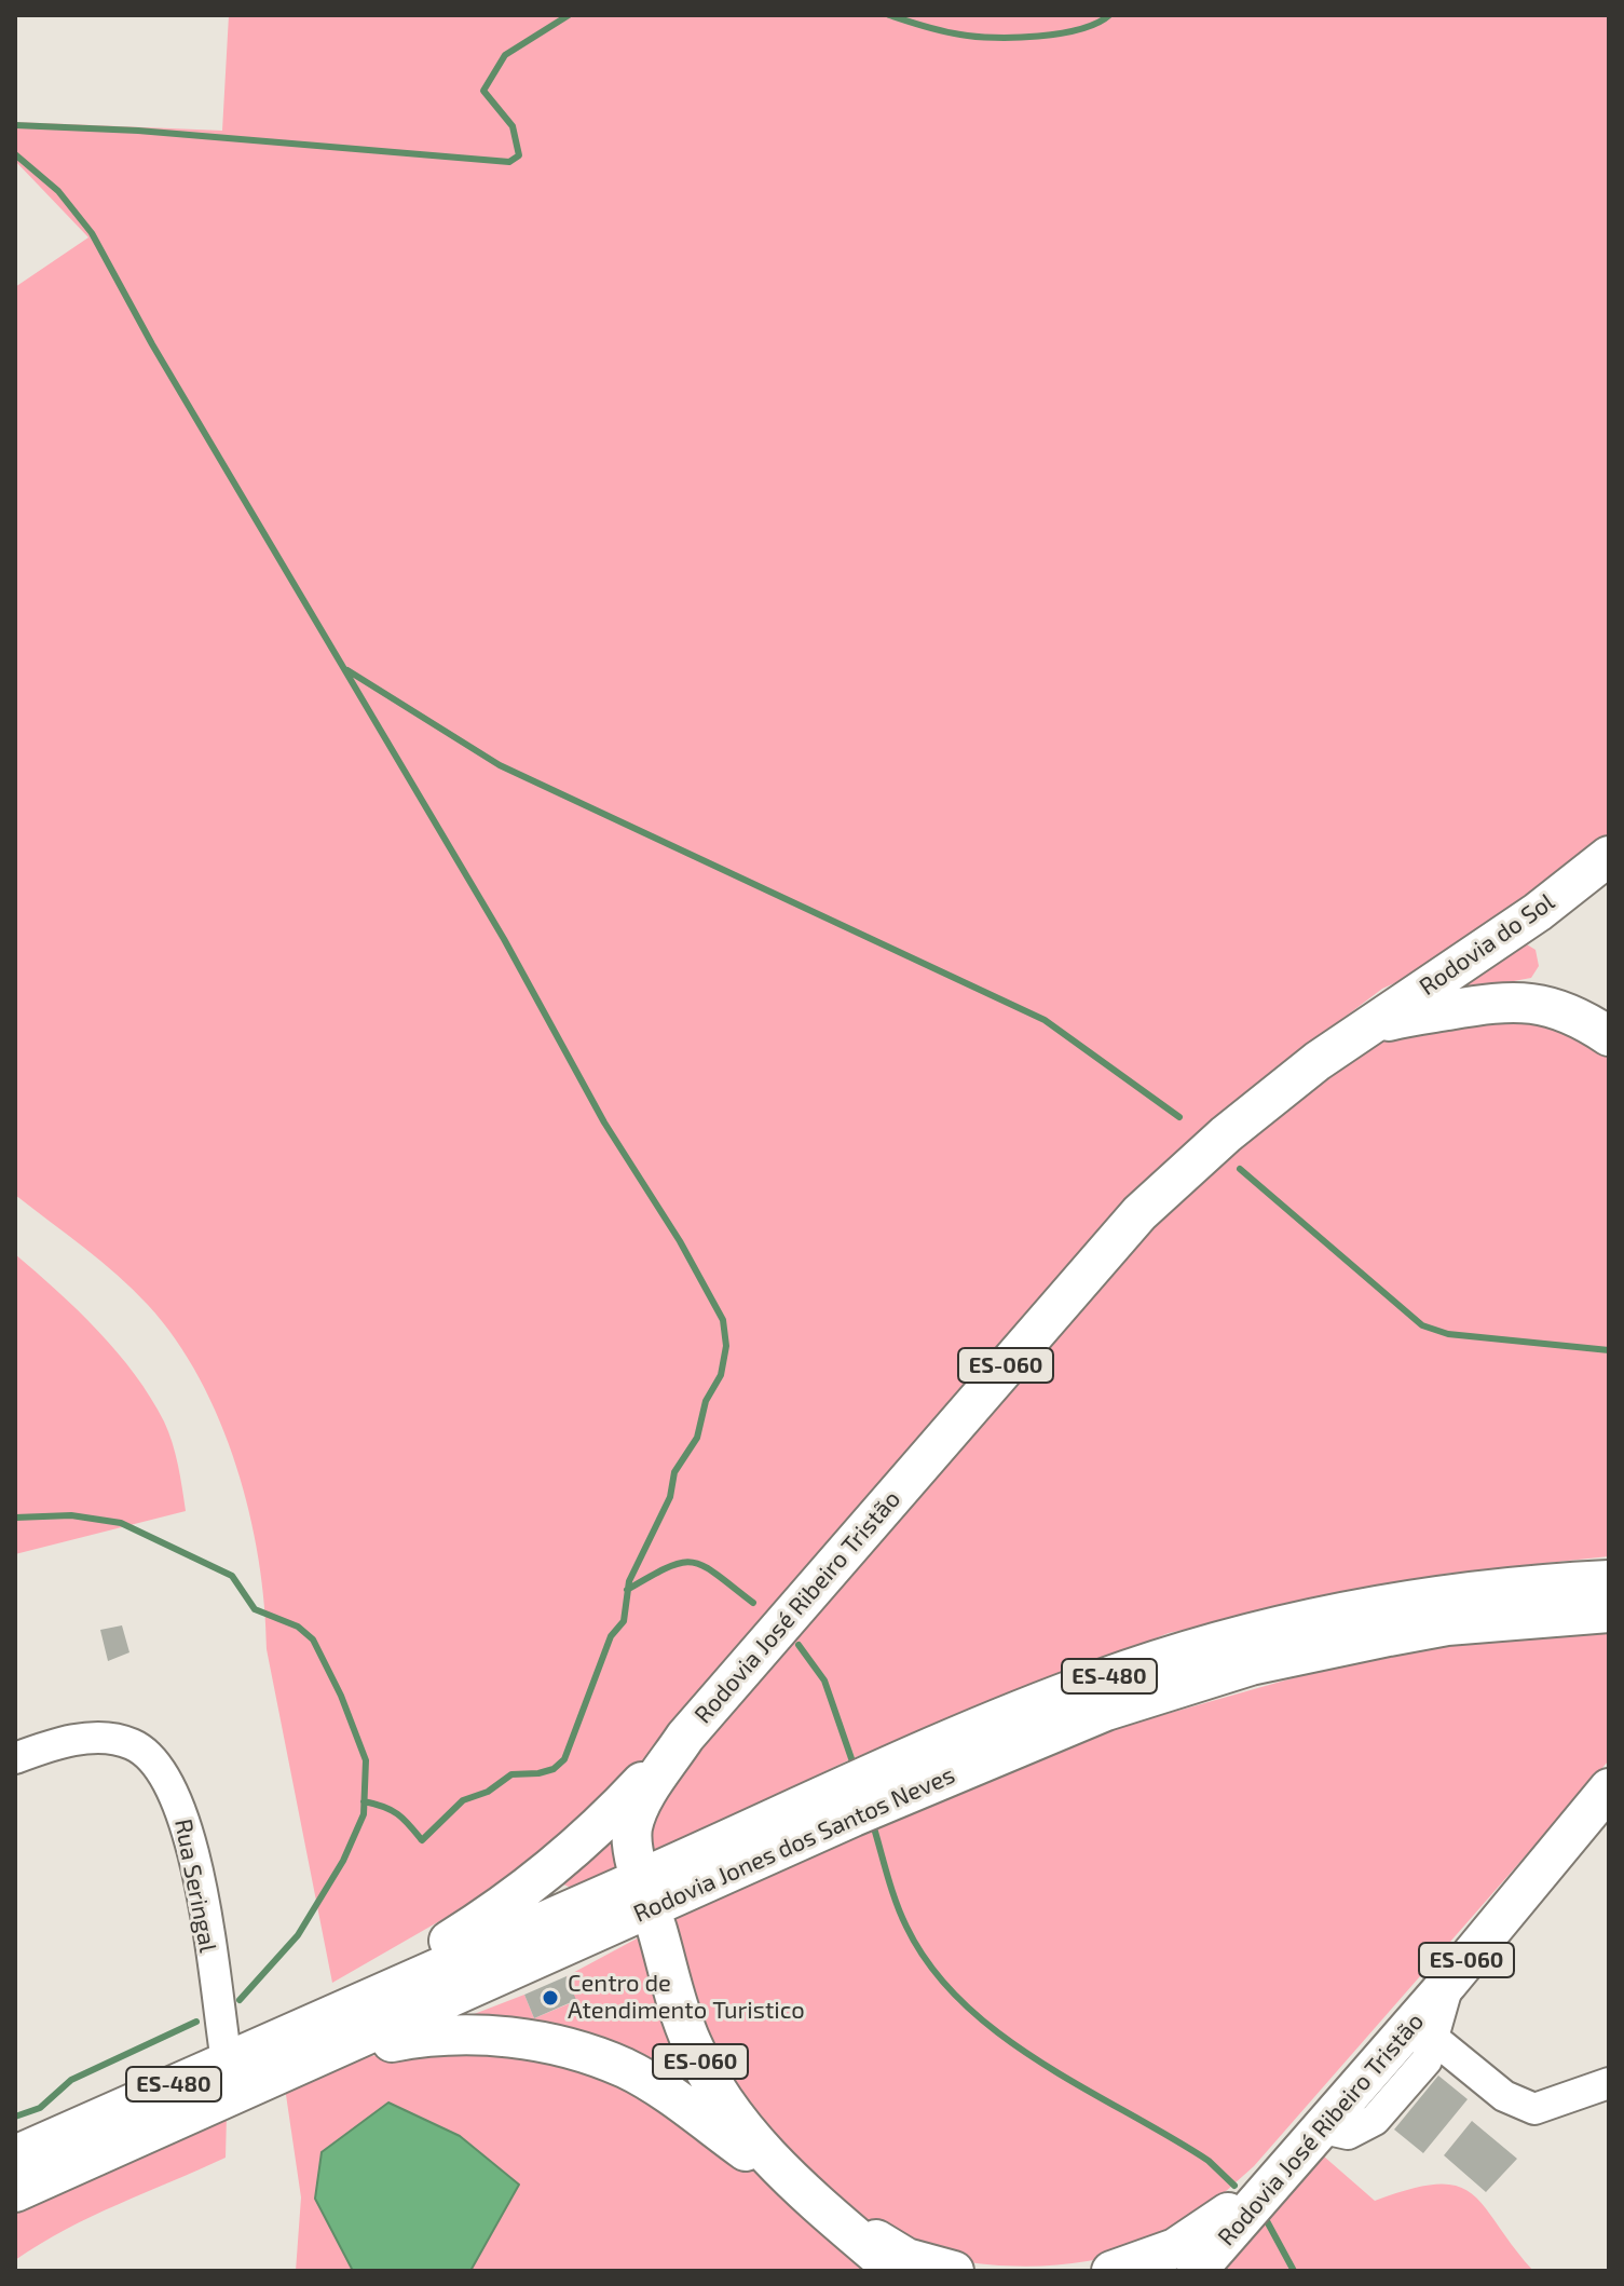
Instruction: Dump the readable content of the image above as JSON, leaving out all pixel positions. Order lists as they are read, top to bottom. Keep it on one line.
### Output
{"streets":{"main road":["Rodovia do Sol","ES-060","Rodovia José Ribeiro Tristão","ES-480","Rodovia Jones dos Santos Neves"],"street":["Rua Seringal"]},"crossings":[["Rodovia do Sol","Rodovia José Ribeiro Tristão"],["Rodovia José Ribeiro Tristão","Rodovia Jones dos Santos Neves"],["Rodovia Jones dos Santos Neves","Rua Seringal"]],"places":["Centro de Atendimento Turistico"]}
